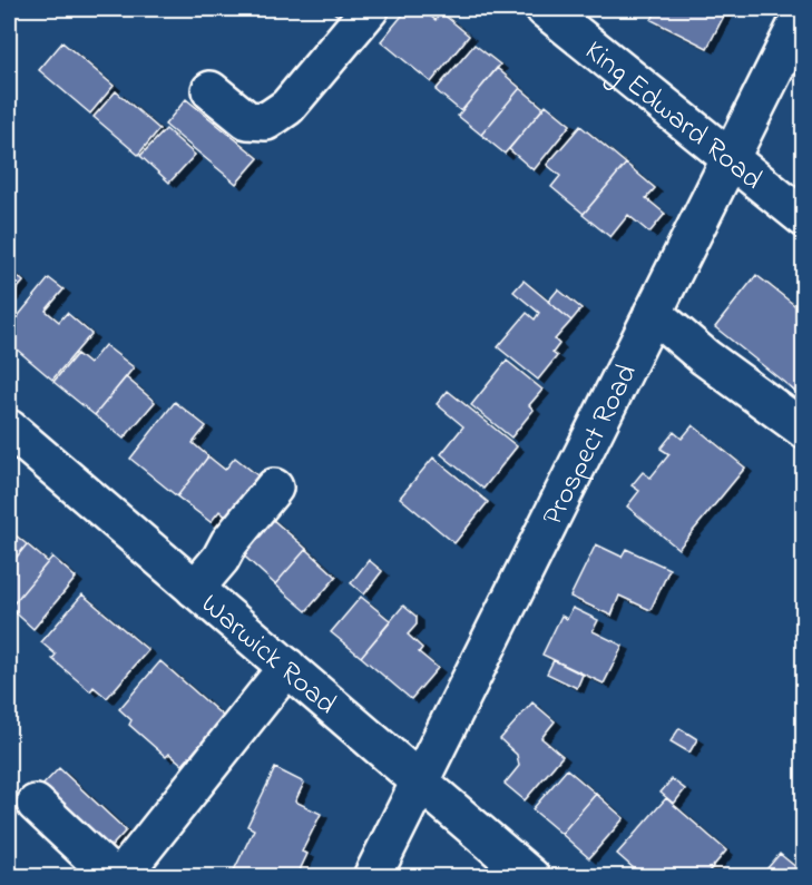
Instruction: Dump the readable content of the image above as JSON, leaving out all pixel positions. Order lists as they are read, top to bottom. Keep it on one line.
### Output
{"streets":{"street":["King Edward Road","Prospect Road","Warwick Road"]},"crossings":[["King Edward Road","Prospect Road"],["Prospect Road","Warwick Road"]]}
